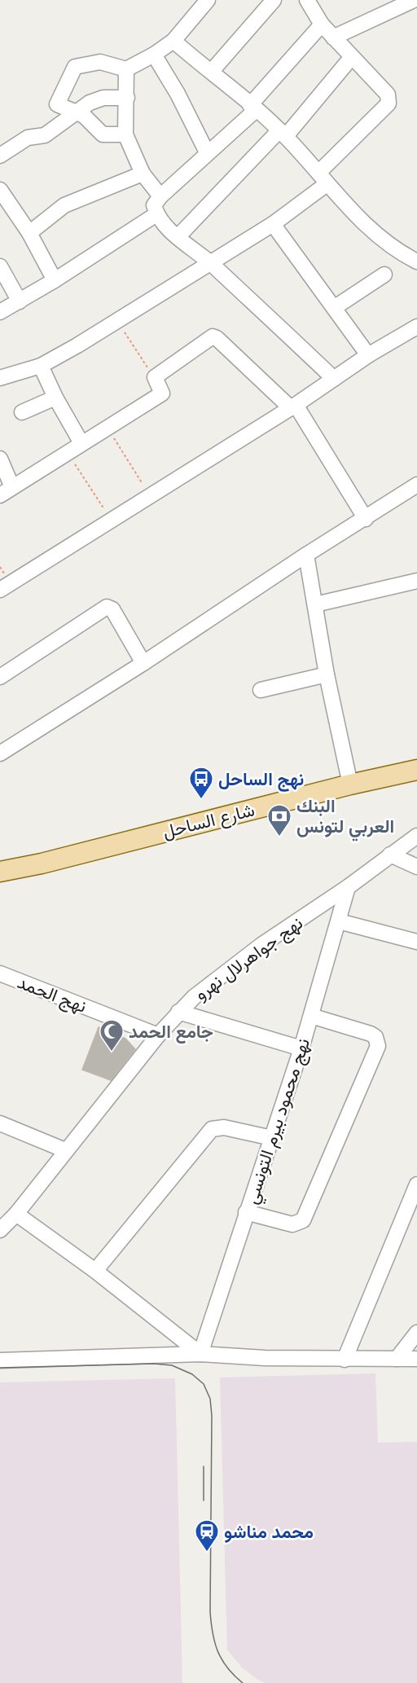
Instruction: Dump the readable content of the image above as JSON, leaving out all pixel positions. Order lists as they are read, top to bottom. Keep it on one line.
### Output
{"streets":{"main road":["شارع الساحل"],"street":["نهج جواهرلال نهرو","نهج الحمد","نهج محمود بيرم التونسي"]},"crossings":[["نهج جواهرلال نهرو","نهج الحمد"],["نهج جواهرلال نهرو","نهج محمود بيرم التونسي"]],"places":{"bus stop":["نهج الساحل"],"bank":["البنك العربي لتونس"],"mosque":["جامع الحمد"],"station":["محمد مناشو"]}}
